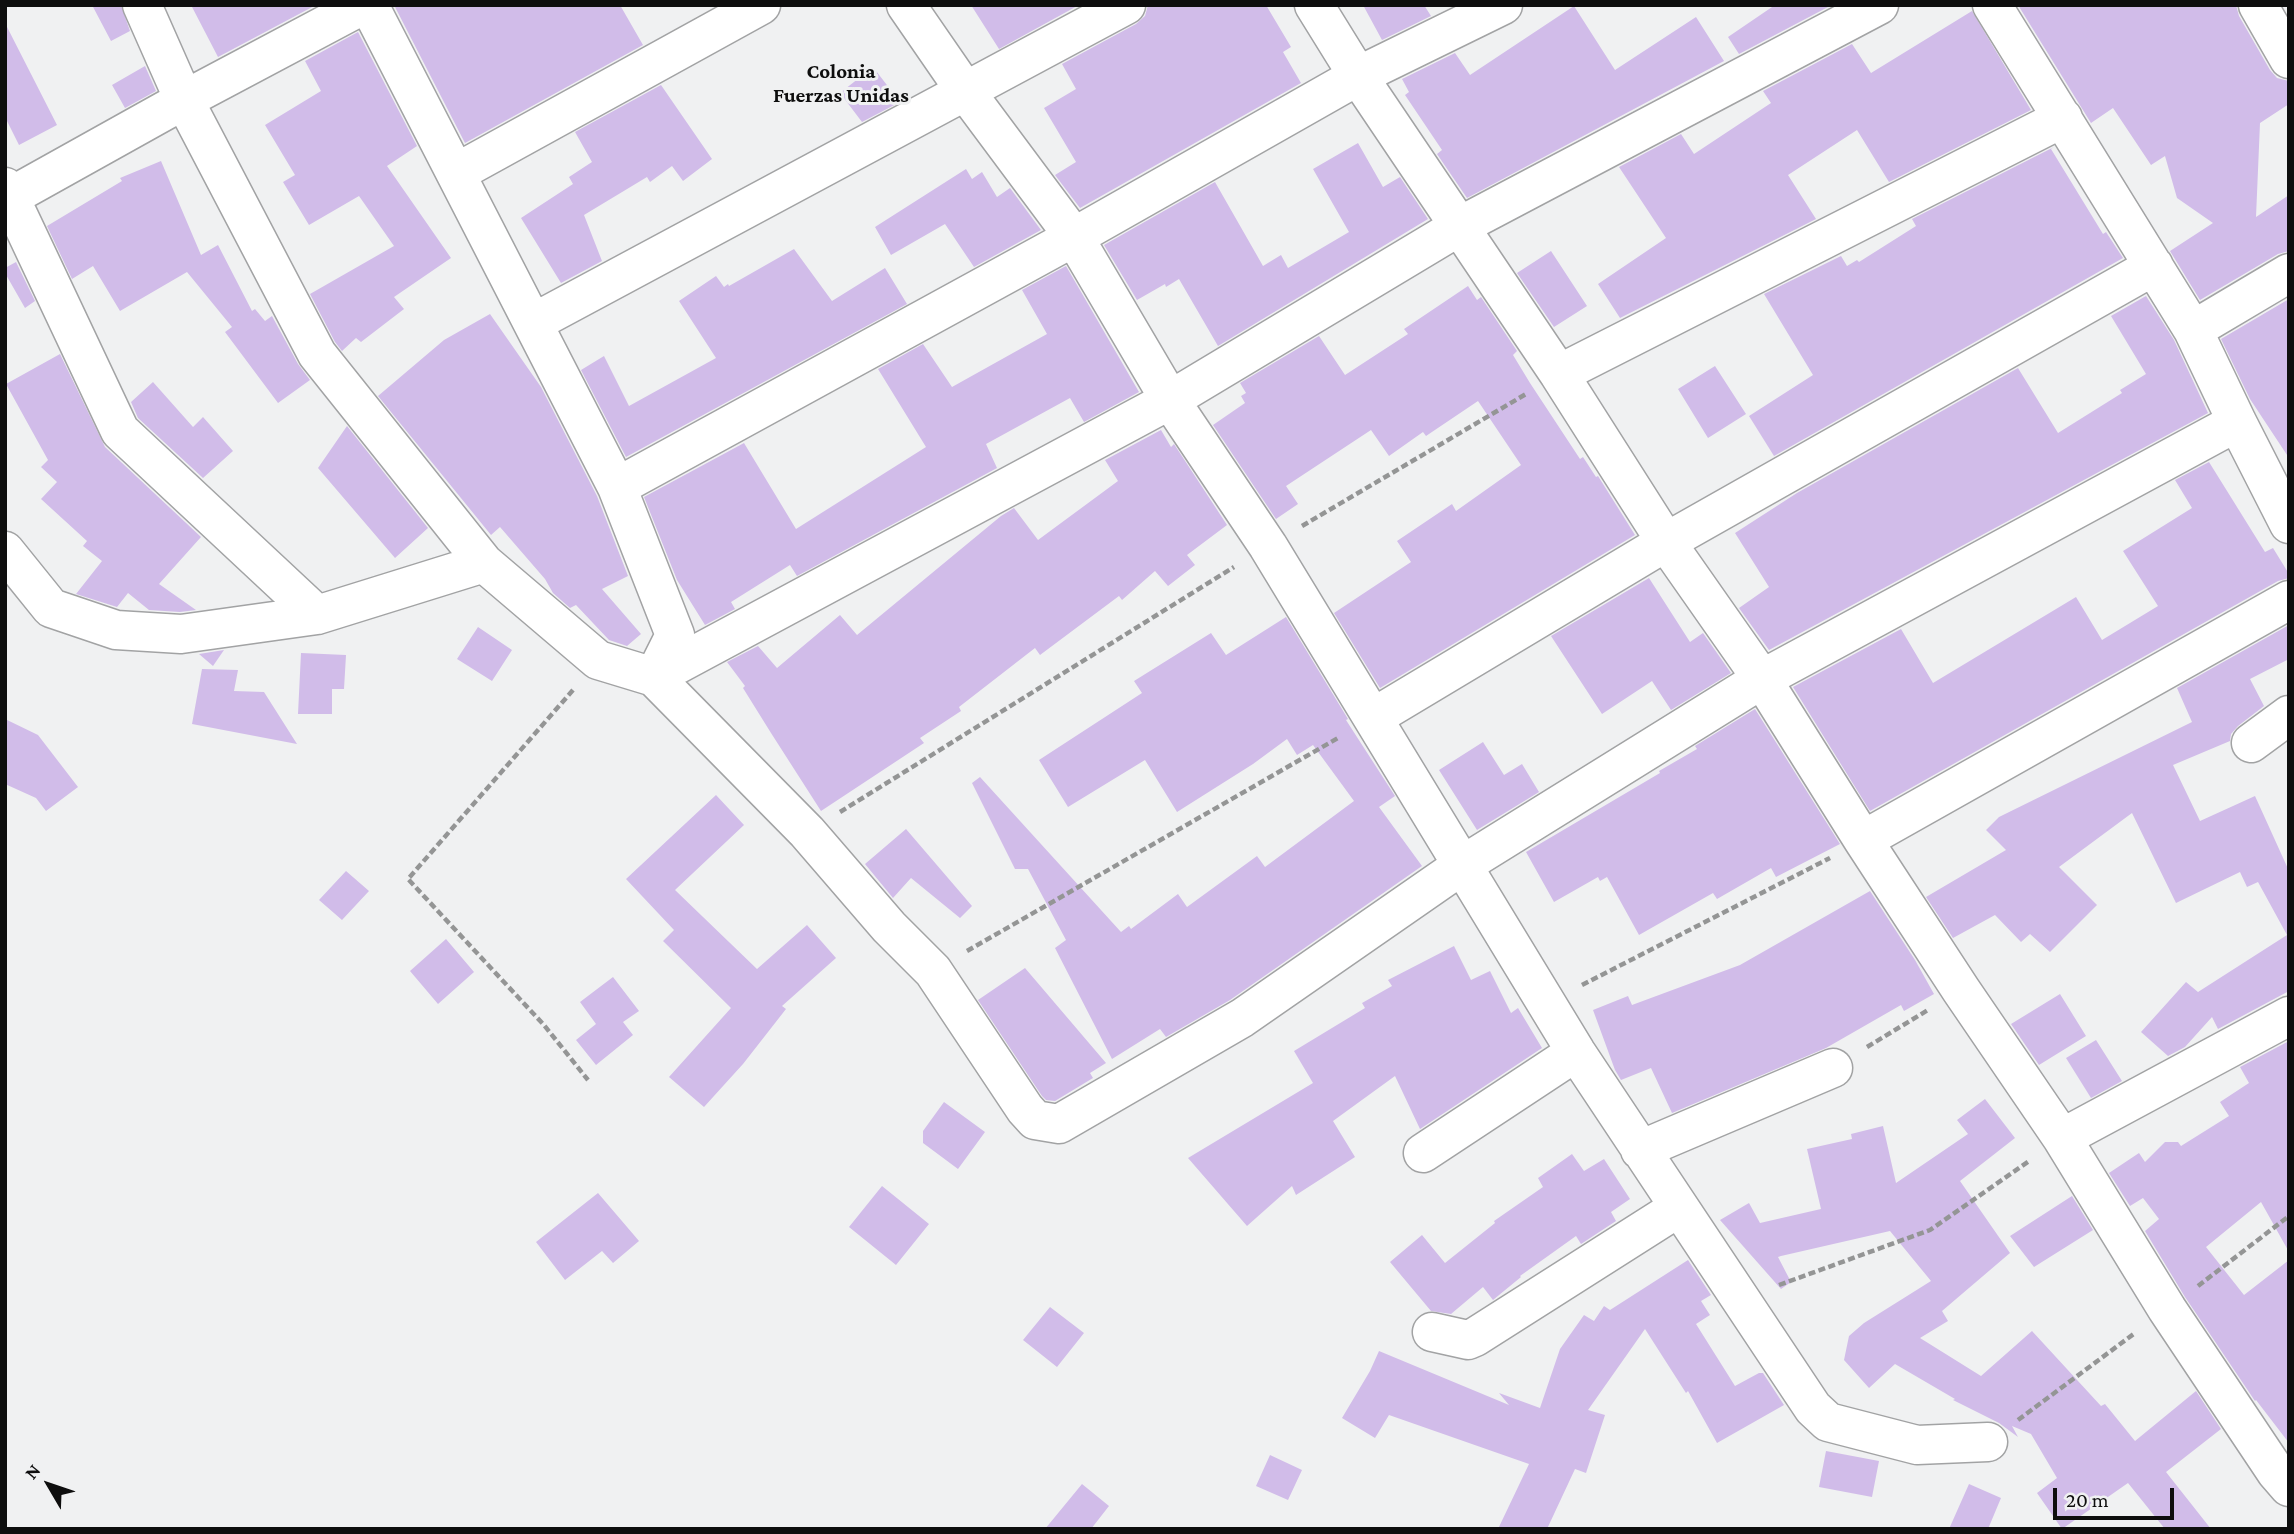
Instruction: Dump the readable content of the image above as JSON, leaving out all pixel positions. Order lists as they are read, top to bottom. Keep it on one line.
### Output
{"districts":["Colonia Fuerzas Unidas"],"scale_bar":"20 m","north":"top left"}
